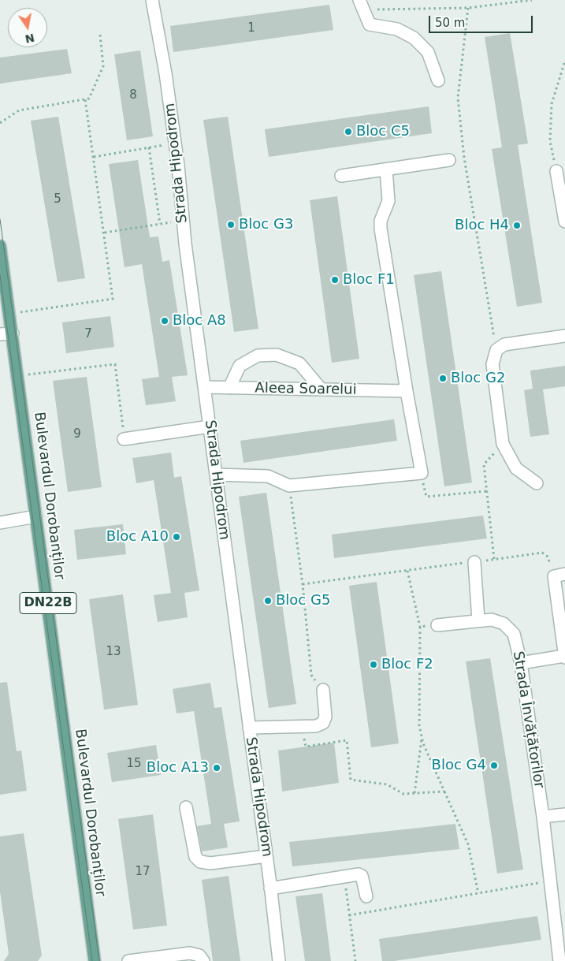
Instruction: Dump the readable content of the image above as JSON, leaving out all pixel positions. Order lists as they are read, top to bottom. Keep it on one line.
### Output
{"streets":{"main road":["Bulevardul Dorobanților","DN22B"],"street":["Strada Hipodrom","Aleea Soarelui","Strada Învățătorilor"]},"crossings":[["Strada Hipodrom","Aleea Soarelui"]],"places":["Bloc C5","Bloc G3","Bloc H4","Bloc F1","Bloc A8","Bloc G2","Bloc A10","Bloc G5","Bloc F2","Bloc G4","Bloc A13"],"house_numbers":["1","8","5","7","9","13","15","17"],"scale_bar":"50 m","north":"bottom"}
